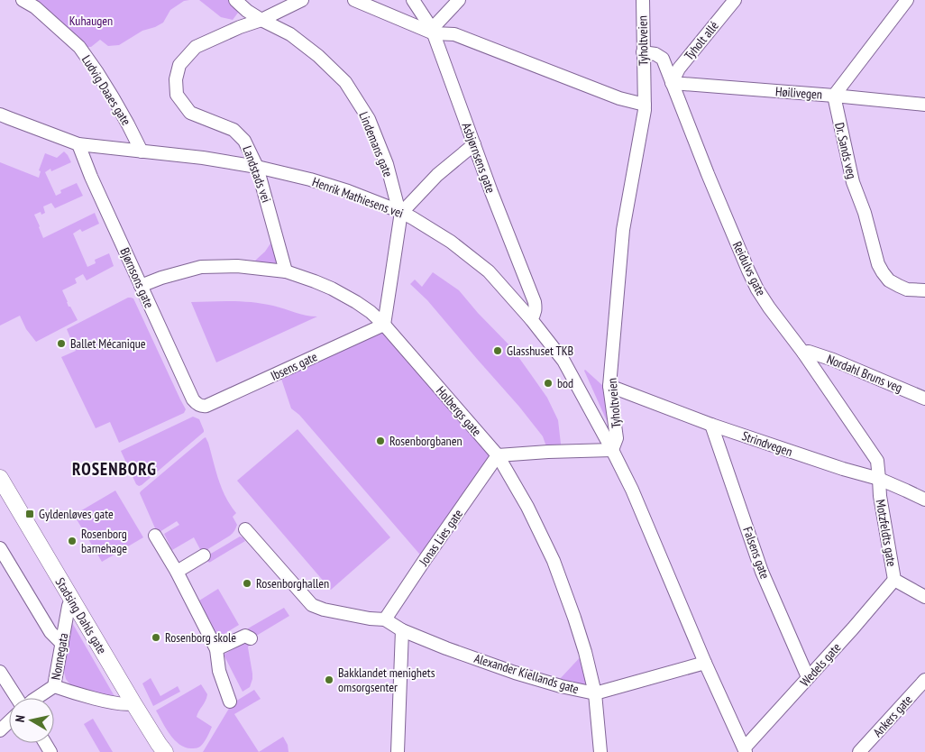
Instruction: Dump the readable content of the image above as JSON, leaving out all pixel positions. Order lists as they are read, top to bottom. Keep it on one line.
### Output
{"streets":{"main road":["Stadsing Dahls gate"],"street":["Tyholtveien","Tyholt allé","Ludvig Daaes gate","Høilivegen","Lindemans gate","Dr. Sands veg","Asbjørnsens gate","Landstads vei","Henrik Mathiesens vei","Reidulvs gate","Bjørnsons gate","Ibsens gate","Nordahl Bruns veg","Holbergs gate","Strindvegen","Motzfeldts gate","Jonas Lies gate","Falsens gate","Nonnegata","Wedels gate","Alexander Kiellands gate","Ankers gate"]},"crossings":[["Tyholtveien","Henrik Mathiesens vei"],["Tyholtveien","Reidulvs gate"],["Tyholtveien","Strindvegen"],["Tyholt allé","Høilivegen"],["Tyholt allé","Reidulvs gate"],["Ludvig Daaes gate","Henrik Mathiesens vei"],["Høilivegen","Dr. Sands veg"],["Høilivegen","Reidulvs gate"],["Lindemans gate","Landstads vei"],["Lindemans gate","Henrik Mathiesens vei"],["Lindemans gate","Ibsens gate"],["Lindemans gate","Holbergs gate"],["Asbjørnsens gate","Henrik Mathiesens vei"],["Landstads vei","Henrik Mathiesens vei"],["Landstads vei","Holbergs gate"],["Henrik Mathiesens vei","Bjørnsons gate"],["Reidulvs gate","Nordahl Bruns veg"],["Reidulvs gate","Strindvegen"],["Reidulvs gate","Motzfeldts gate"],["Bjørnsons gate","Ibsens gate"],["Bjørnsons gate","Holbergs gate"],["Ibsens gate","Holbergs gate"],["Holbergs gate","Jonas Lies gate"],["Holbergs gate","Alexander Kiellands gate"],["Strindvegen","Motzfeldts gate"],["Strindvegen","Falsens gate"],["Motzfeldts gate","Wedels gate"],["Jonas Lies gate","Alexander Kiellands gate"],["Falsens gate","Wedels gate"],["Stadsing Dahls gate","Nonnegata"]],"districts":["ROSENBORG"],"parks":["Kuhaugen"],"places":{"other":["Ballet Mécanique","Glasshuset TKB","bod","Rosenborgbanen","Rosenborg barnehage","Rosenborghallen","Rosenborg skole","Bakklandet menighets omsorgsenter"],"transit":["Gyldenløves gate"]},"north":"left"}
